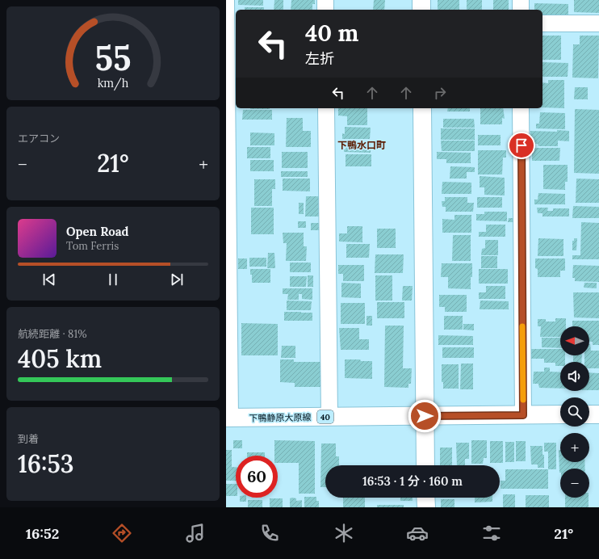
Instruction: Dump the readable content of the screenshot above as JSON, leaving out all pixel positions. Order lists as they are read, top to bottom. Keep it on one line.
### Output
{"streets":{"street":["40","下鴨静原大原線"]},"districts":["下鴨水口町"],"north":"left","page":{"turn":["40 m","左折"],"tile":["エアコン",["航続距離 · 81%","405 km"],["到着","16:53"]],"heat":["−","21°","+"],"song":["Open Road","Tom Ferris"],"map_buttons":["+","−"],"limit":"60","trip":"16:53 · 1 分 · 160 m","tabs":["16:52","21°"],"gauge":["55","km/h"]}}
